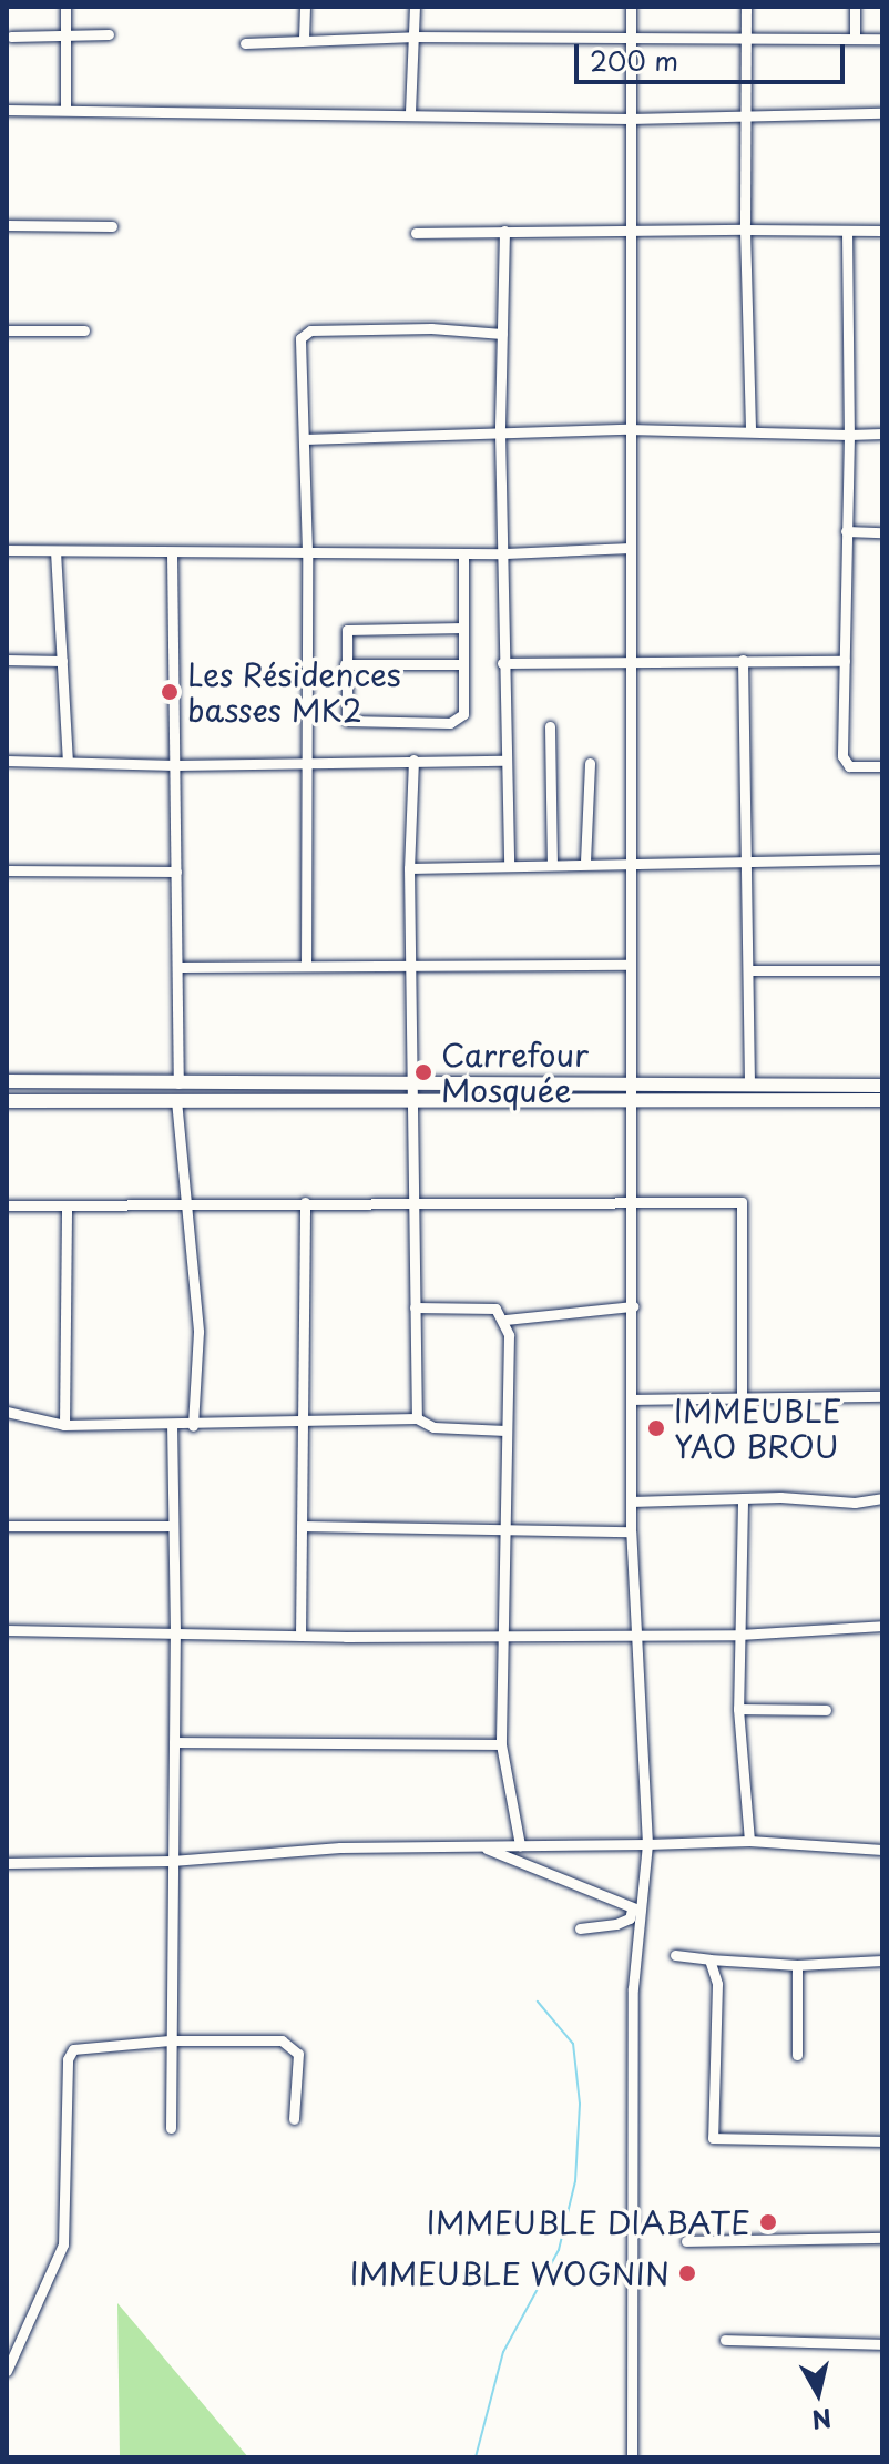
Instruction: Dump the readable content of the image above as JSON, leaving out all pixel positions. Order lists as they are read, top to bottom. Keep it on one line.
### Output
{"places":["Les Résidences basses MK2","Carrefour Mosquée","IMMEUBLE YAO BROU","IMMEUBLE DIABATE","IMMEUBLE WOGNIN"],"scale_bar":"200 m","north":"bottom"}
